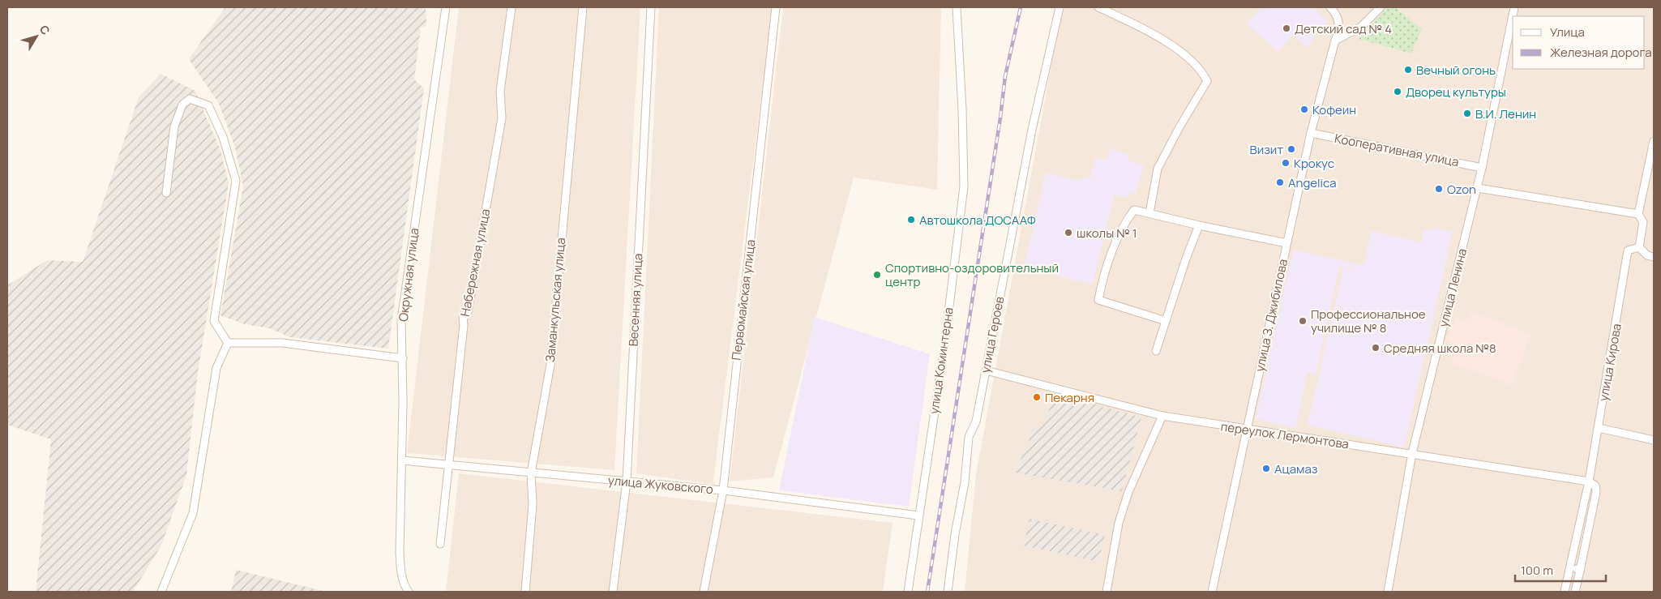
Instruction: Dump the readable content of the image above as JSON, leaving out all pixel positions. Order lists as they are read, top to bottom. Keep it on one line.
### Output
{"streets":{"street":["Кооперативная улица","Набережная улица","Окружная улица","улица Ленина","Заманкульская улица","Весенняя улица","Первомайская улица","улица З. Джибилова","улица Героев","улица Коминтерна","улица Кирова","переулок Лермонтова","улица Жуковского"]},"crossings":[["Кооперативная улица","улица Ленина"],["Кооперативная улица","улица З. Джибилова"],["Набережная улица","улица Жуковского"],["Окружная улица","улица Жуковского"],["улица Ленина","переулок Лермонтова"],["Заманкульская улица","улица Жуковского"],["Весенняя улица","улица Жуковского"],["Первомайская улица","улица Жуковского"],["улица З. Джибилова","переулок Лермонтова"],["улица Героев","переулок Лермонтова"],["улица Коминтерна","улица Жуковского"],["улица Кирова","переулок Лермонтова"]],"places":["Детский сад № 4","Вечный огонь","Дворец культуры","Кофеин","В.И. Ленин","Визит","Крокус","Angelica","Ozon","Автошкола ДОСААФ","школы № 1","Спортивно-оздоровительный центр","Профессиональное училище № 8","Средняя школа №8","Пекарня","Ацамаз"],"legend":["Улица","Железная дорога"],"scale_bar":"100 m","north":"top right"}
